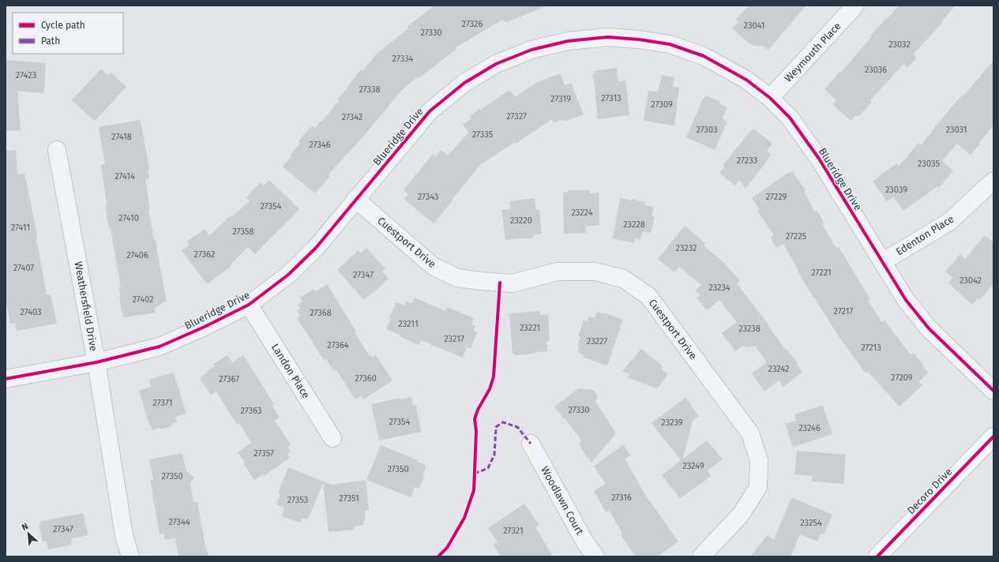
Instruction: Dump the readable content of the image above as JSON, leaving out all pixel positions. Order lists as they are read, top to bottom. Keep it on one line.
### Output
{"streets":{"main road":["Decoro Drive"],"street":["Weymouth Place","Blueridge Drive","Edenton Place","Cuestport Drive","Weathersfield Drive","Landon Place","Woodlawn Court"]},"crossings":[["Weymouth Place","Blueridge Drive"],["Blueridge Drive","Edenton Place"],["Blueridge Drive","Cuestport Drive"],["Blueridge Drive","Weathersfield Drive"],["Blueridge Drive","Landon Place"]],"house_numbers":["27326","23041","27330","23032","27334","23036","27423","27338","27313","27319","27309","27327","27342","27303","23031","27335","27418","27346","27233","23035","27414","23039","27343","27229","27354","23224","27410","23220","23228","27411","27358","27225","23232","27362","27406","27407","27221","27347","23042","23234","27402","27217","27403","27368","23211","23221","23238","23217","23227","27364","27213","23242","27209","27360","27367","27371","27330","27363","27354","23239","23246","27357","23249","27350","27350","27316","27351","27353","27344","23254","27347","27321"],"legend":["Cycle path","Path"],"north":"top left"}
